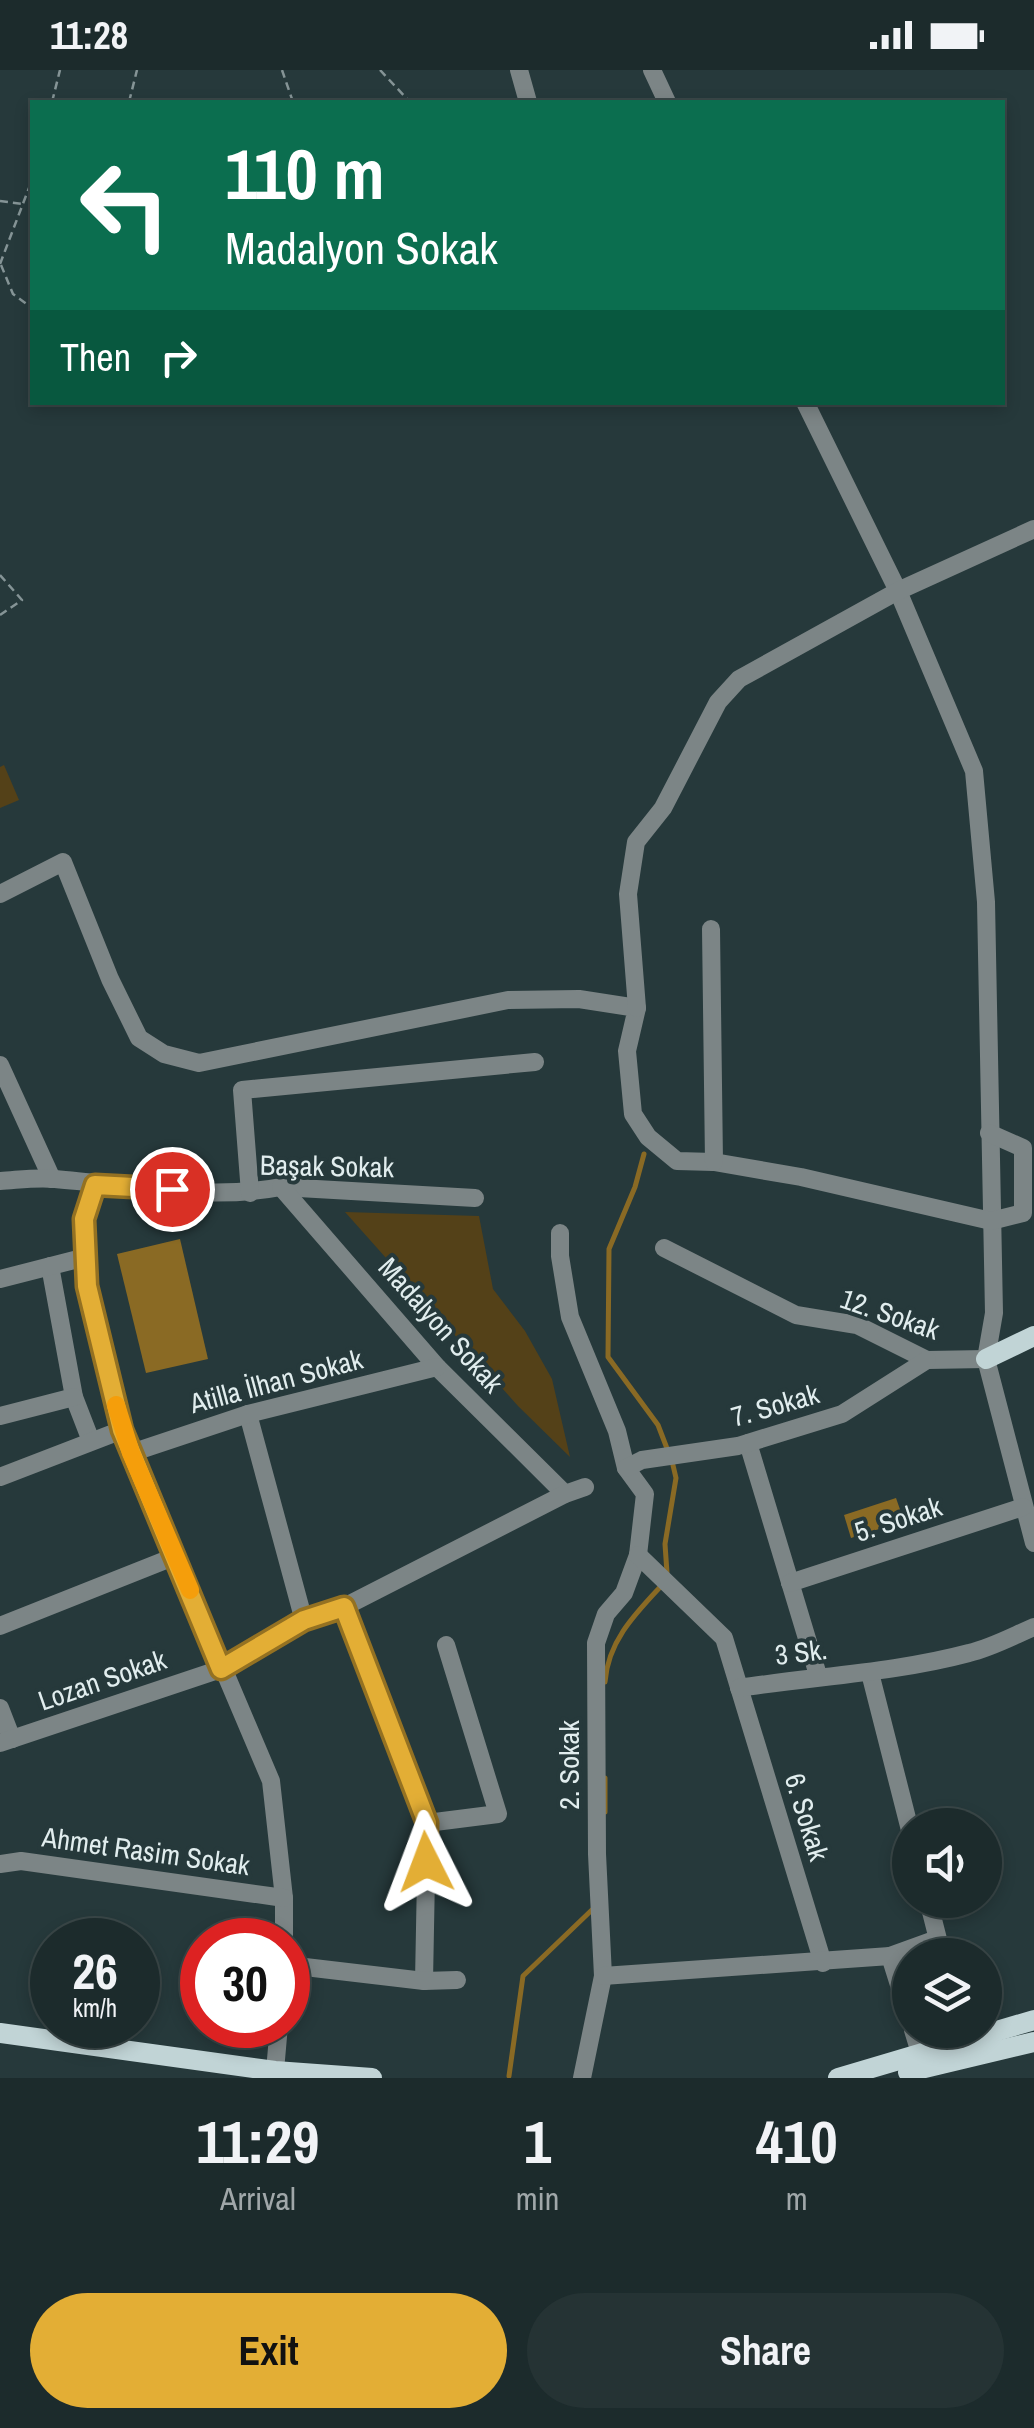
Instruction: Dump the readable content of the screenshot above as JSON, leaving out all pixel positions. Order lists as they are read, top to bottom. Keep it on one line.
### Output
{"streets":{"street":["Başak Sokak","12. Sokak","Madalyon Sokak","Atilla İlhan Sokak","7. Sokak","5. Sokak","3 Sk.","Lozan Sokak","2. Sokak","6. Sokak","Ahmet Rasim Sokak"]},"crossings":[["Başak Sokak","Madalyon Sokak"],["12. Sokak","7. Sokak"],["Madalyon Sokak","Atilla İlhan Sokak"],["7. Sokak","2. Sokak"],["3 Sk.","2. Sokak"],["3 Sk.","6. Sokak"]],"page":{"status":"11:28","turn":["110 m","Madalyon Sokak"],"then":"Then","speed":"26 km/h","limit":"30","eta":["11:29","Arrival","1","min","410","m"],"buttons":["Exit","Share"]}}
